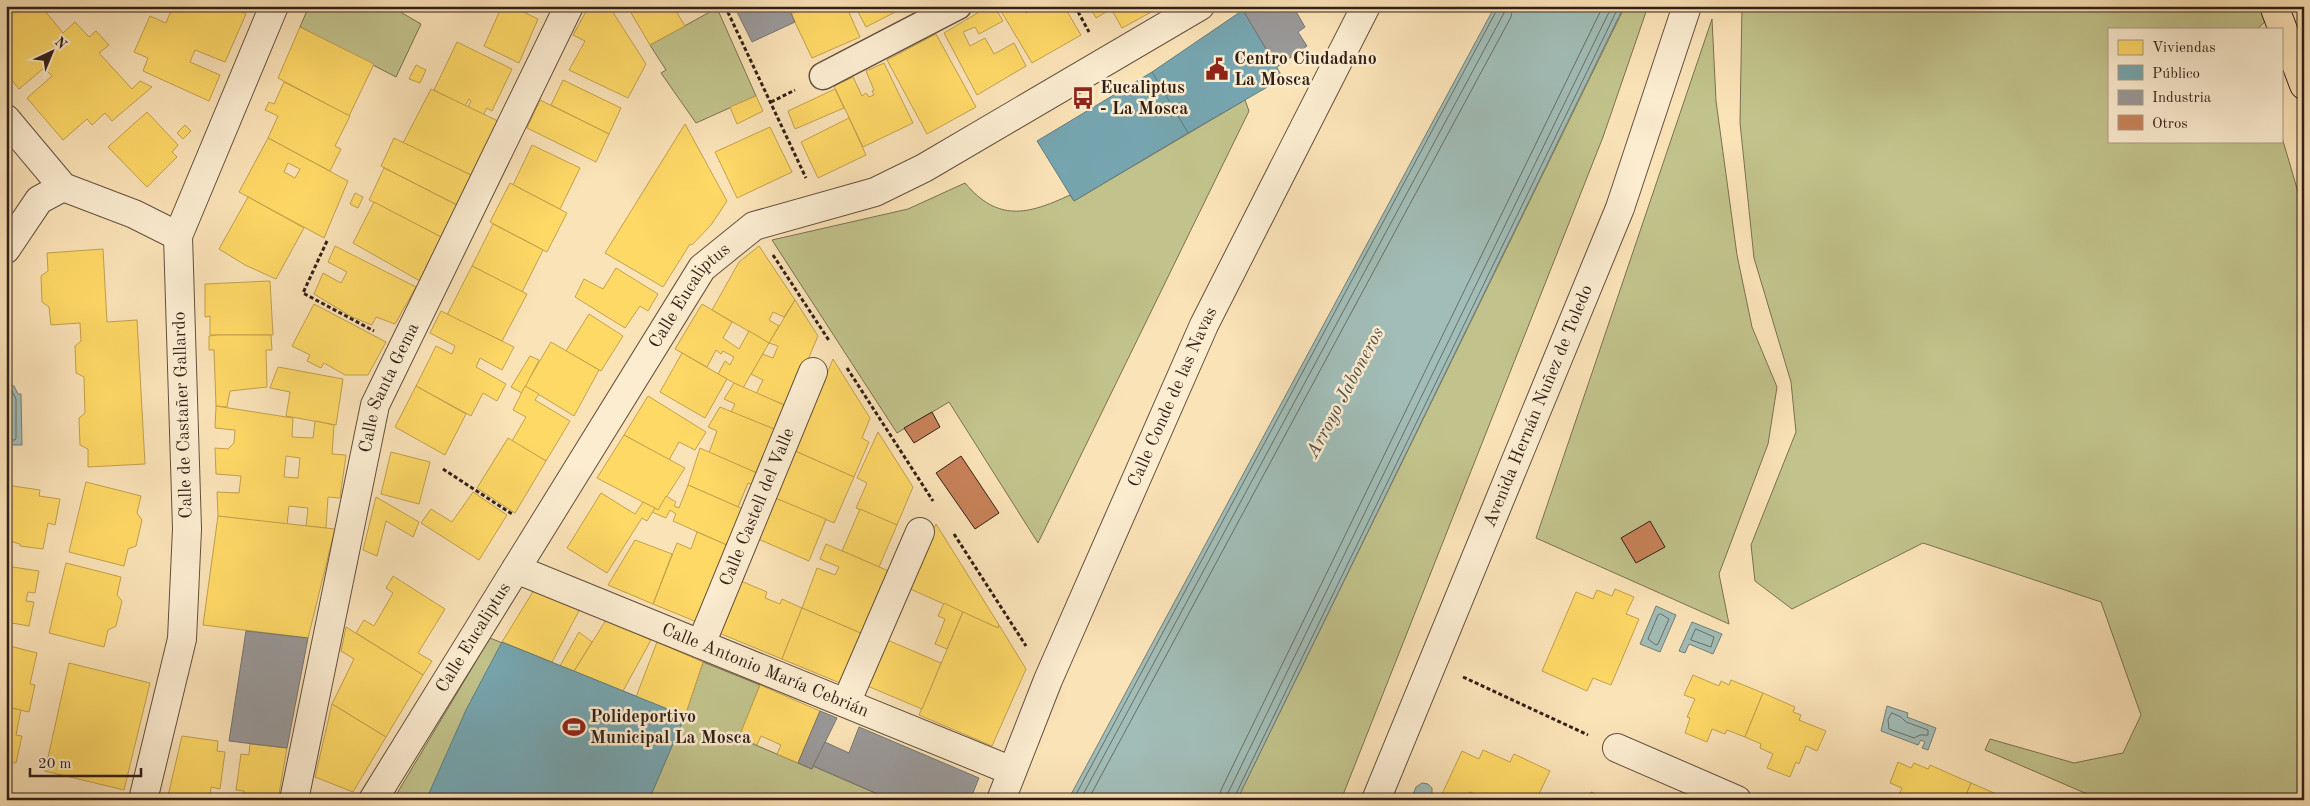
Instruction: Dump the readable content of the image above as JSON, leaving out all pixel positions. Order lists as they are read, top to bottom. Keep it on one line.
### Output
{"streets":{"street":["Calle Eucaliptus","Calle Santa Gema","Calle Conde de las Navas","Avenida Hernán Nuñez de Toledo","Calle de Castañer Gallardo","Calle Castell del Valle","Calle Antonio María Cebrián"]},"crossings":[["Calle Eucaliptus","Calle Antonio María Cebrián"],["Calle Conde de las Navas","Calle Antonio María Cebrián"],["Calle Castell del Valle","Calle Antonio María Cebrián"]],"water":["Arroyo Jaboneros"],"places":{"public building":["Centro Ciudadano La Mosca"],"bus stop":["Eucaliptus - La Mosca"],"sports":["Polideportivo Municipal La Mosca"]},"legend":["Viviendas","Público","Industria","Otros"],"scale_bar":"20 m","north":"top right"}
